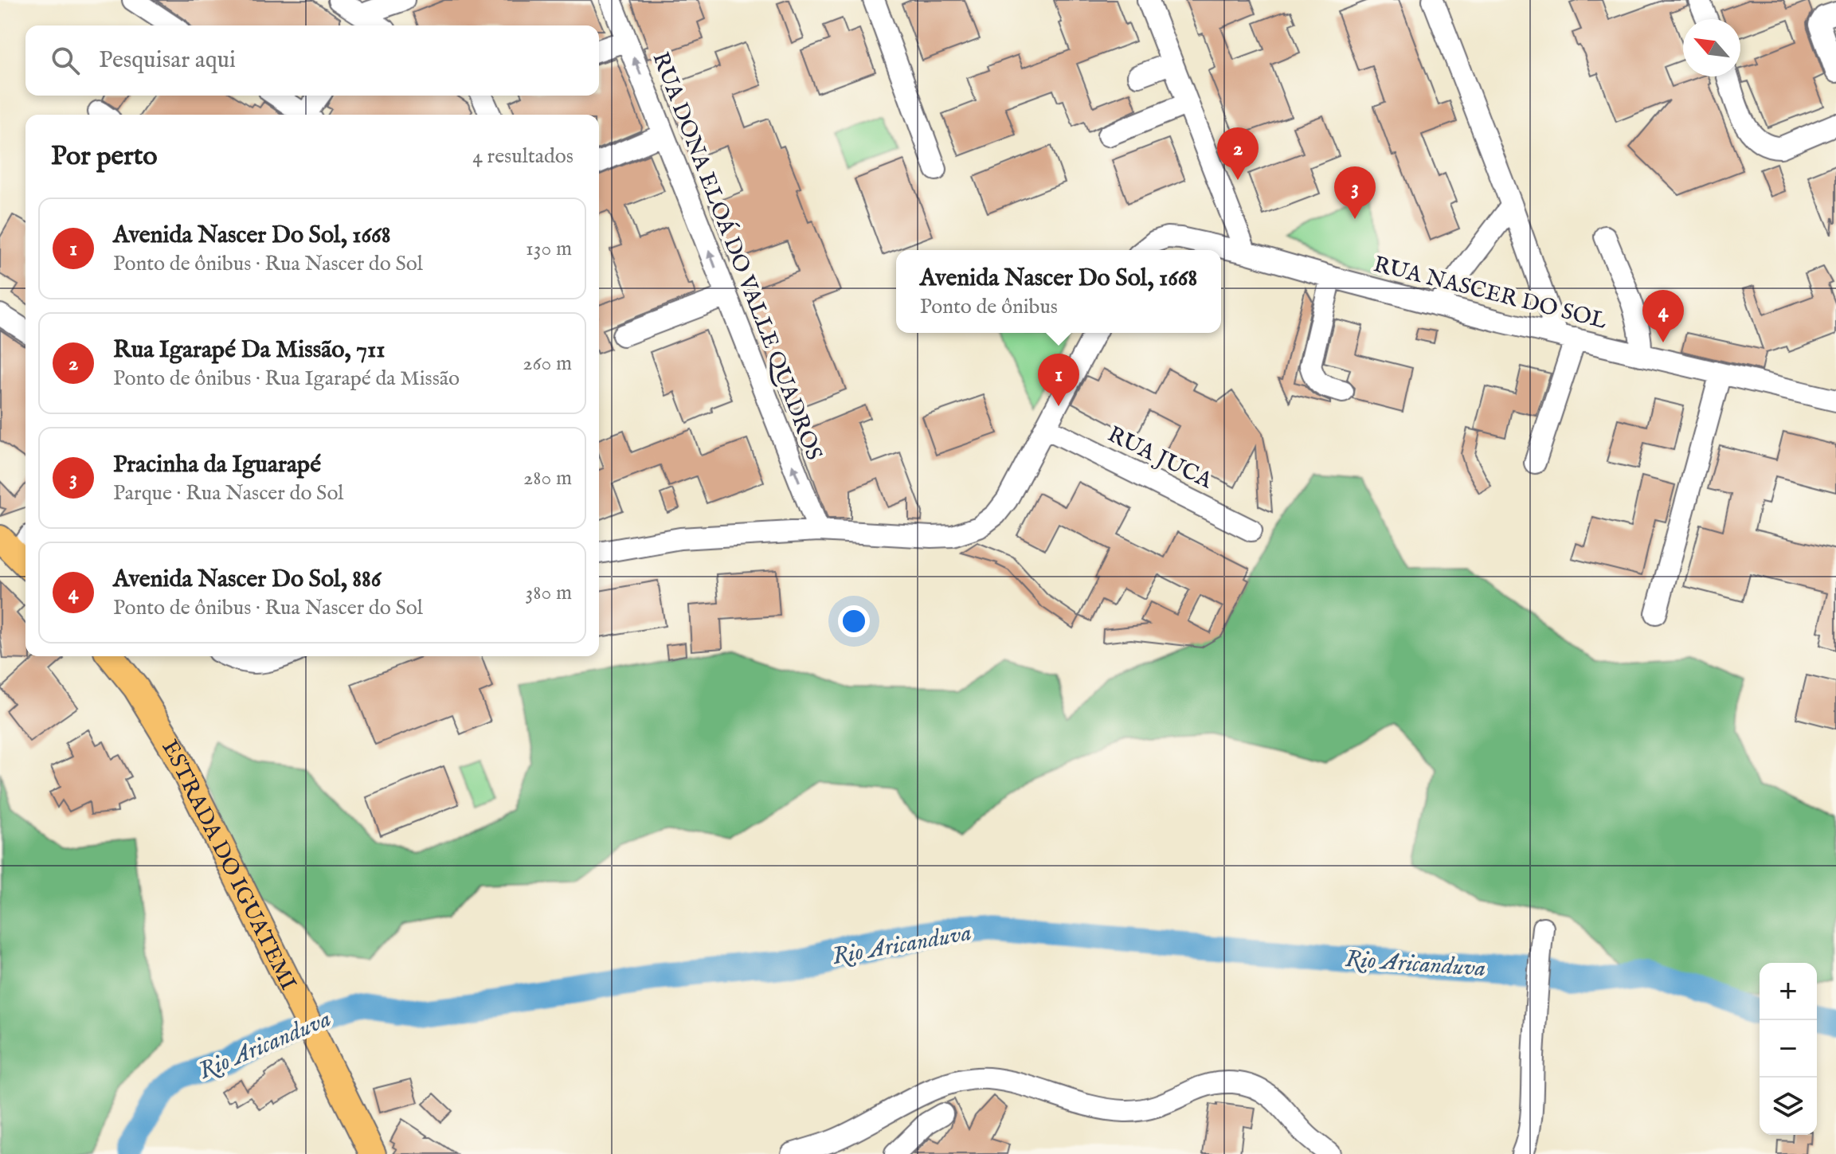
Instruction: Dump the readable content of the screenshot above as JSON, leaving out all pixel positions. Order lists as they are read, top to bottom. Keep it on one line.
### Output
{"streets":{"main road":["ESTRADA DO IGUATEMI"],"street":["RUA DONA ELOÁ DO VALLE QUADROS","RUA NASCER DO SOL","RUA JUCA"]},"one_way":["RUA DONA ELOÁ DO VALLE QUADROS"],"water":["Rio Aricanduva"],"north":"top left","page":{"search":"Pesquisar aqui","heading":["Por perto","4 resultados"],"pins":["2","3","4","1"],"list":[{"mark":"1","name":"Avenida Nascer Do Sol, 1668","note":"Ponto de ônibus · Rua Nascer do Sol","value":"130 m"},{"mark":"2","name":"Rua Igarapé Da Missão, 711","note":"Ponto de ônibus · Rua Igarapé da Missão","value":"260 m"},{"mark":"3","name":"Pracinha da Iguarapé","note":"Parque · Rua Nascer do Sol","value":"280 m"},{"mark":"4","name":"Avenida Nascer Do Sol, 886","note":"Ponto de ônibus · Rua Nascer do Sol","value":"380 m"}],"popup":["Avenida Nascer Do Sol, 1668","Ponto de ônibus"],"map_buttons":["+","−"]}}
